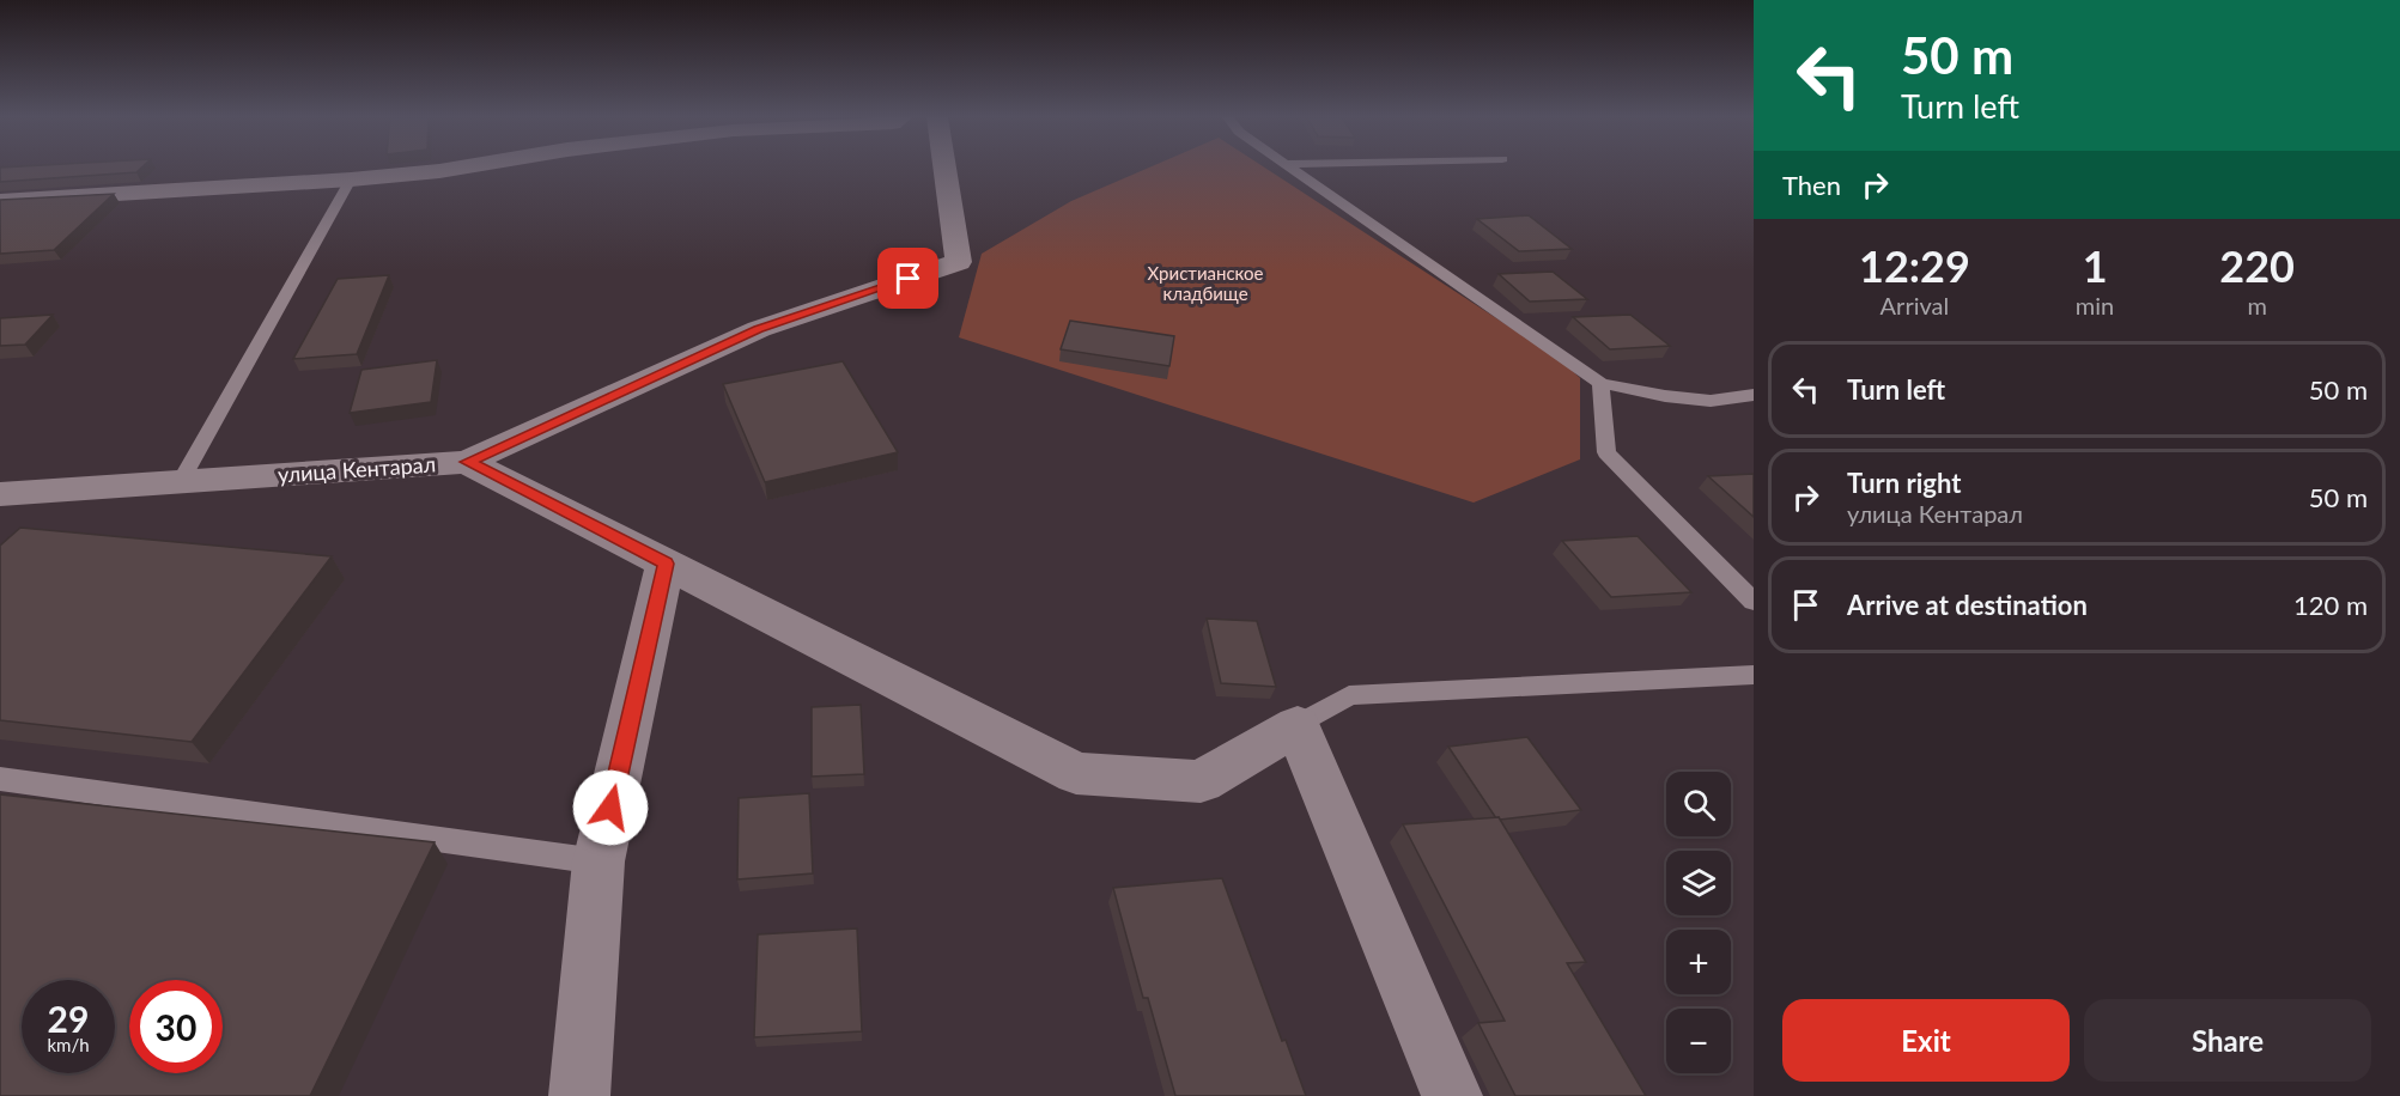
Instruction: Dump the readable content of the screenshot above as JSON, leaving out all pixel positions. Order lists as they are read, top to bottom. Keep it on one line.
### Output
{"streets":{"street":["улица Кентарал"]},"parks":["Христианское кладбище"],"page":{"turn":["50 m","Turn left"],"then":"Then","eta":["12:29","Arrival","1","min","220","m"],"list":[{"name":"Turn left","value":"50 m"},{"name":"Turn right","note":"улица Кентарал","value":"50 m"},{"name":"Arrive at destination","value":"120 m"}],"map_buttons":["+","−"],"speed":"29 km/h","limit":"30","buttons":["Exit","Share"]}}
